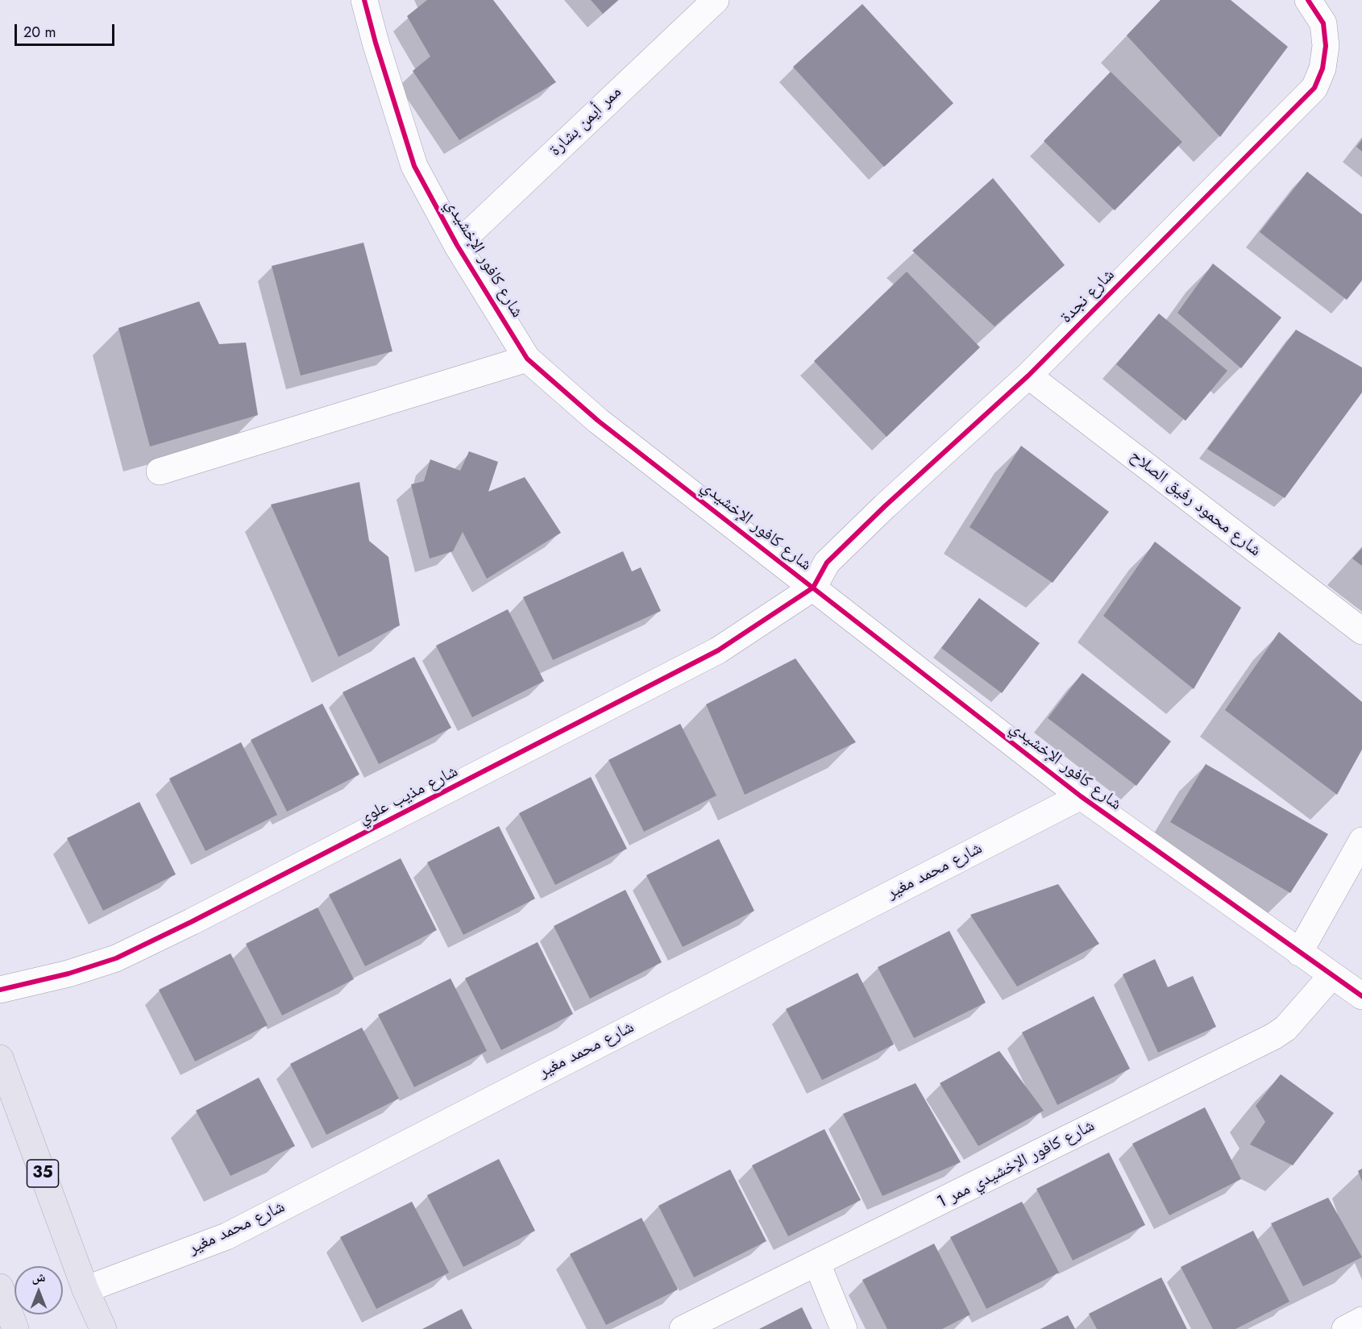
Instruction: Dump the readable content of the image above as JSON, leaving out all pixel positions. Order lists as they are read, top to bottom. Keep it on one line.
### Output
{"streets":{"highway":["35"],"street":["ممر أيمن بشارة","شارع كافور الإخشيدي","شارع نجدة","شارع محمود رفيق الصلاح","شارع مذيب علوي","شارع محمد مغير","شارع كافور الإخشيدي ممر 1"]},"crossings":[["ممر أيمن بشارة","شارع كافور الإخشيدي"],["شارع كافور الإخشيدي","شارع نجدة"],["شارع كافور الإخشيدي","شارع مذيب علوي"],["شارع كافور الإخشيدي","شارع محمد مغير"],["شارع كافور الإخشيدي","شارع كافور الإخشيدي ممر 1"],["شارع نجدة","شارع محمود رفيق الصلاح"],["شارع نجدة","شارع مذيب علوي"],["شارع محمد مغير","35"]],"scale_bar":"20 m","north":"top"}
